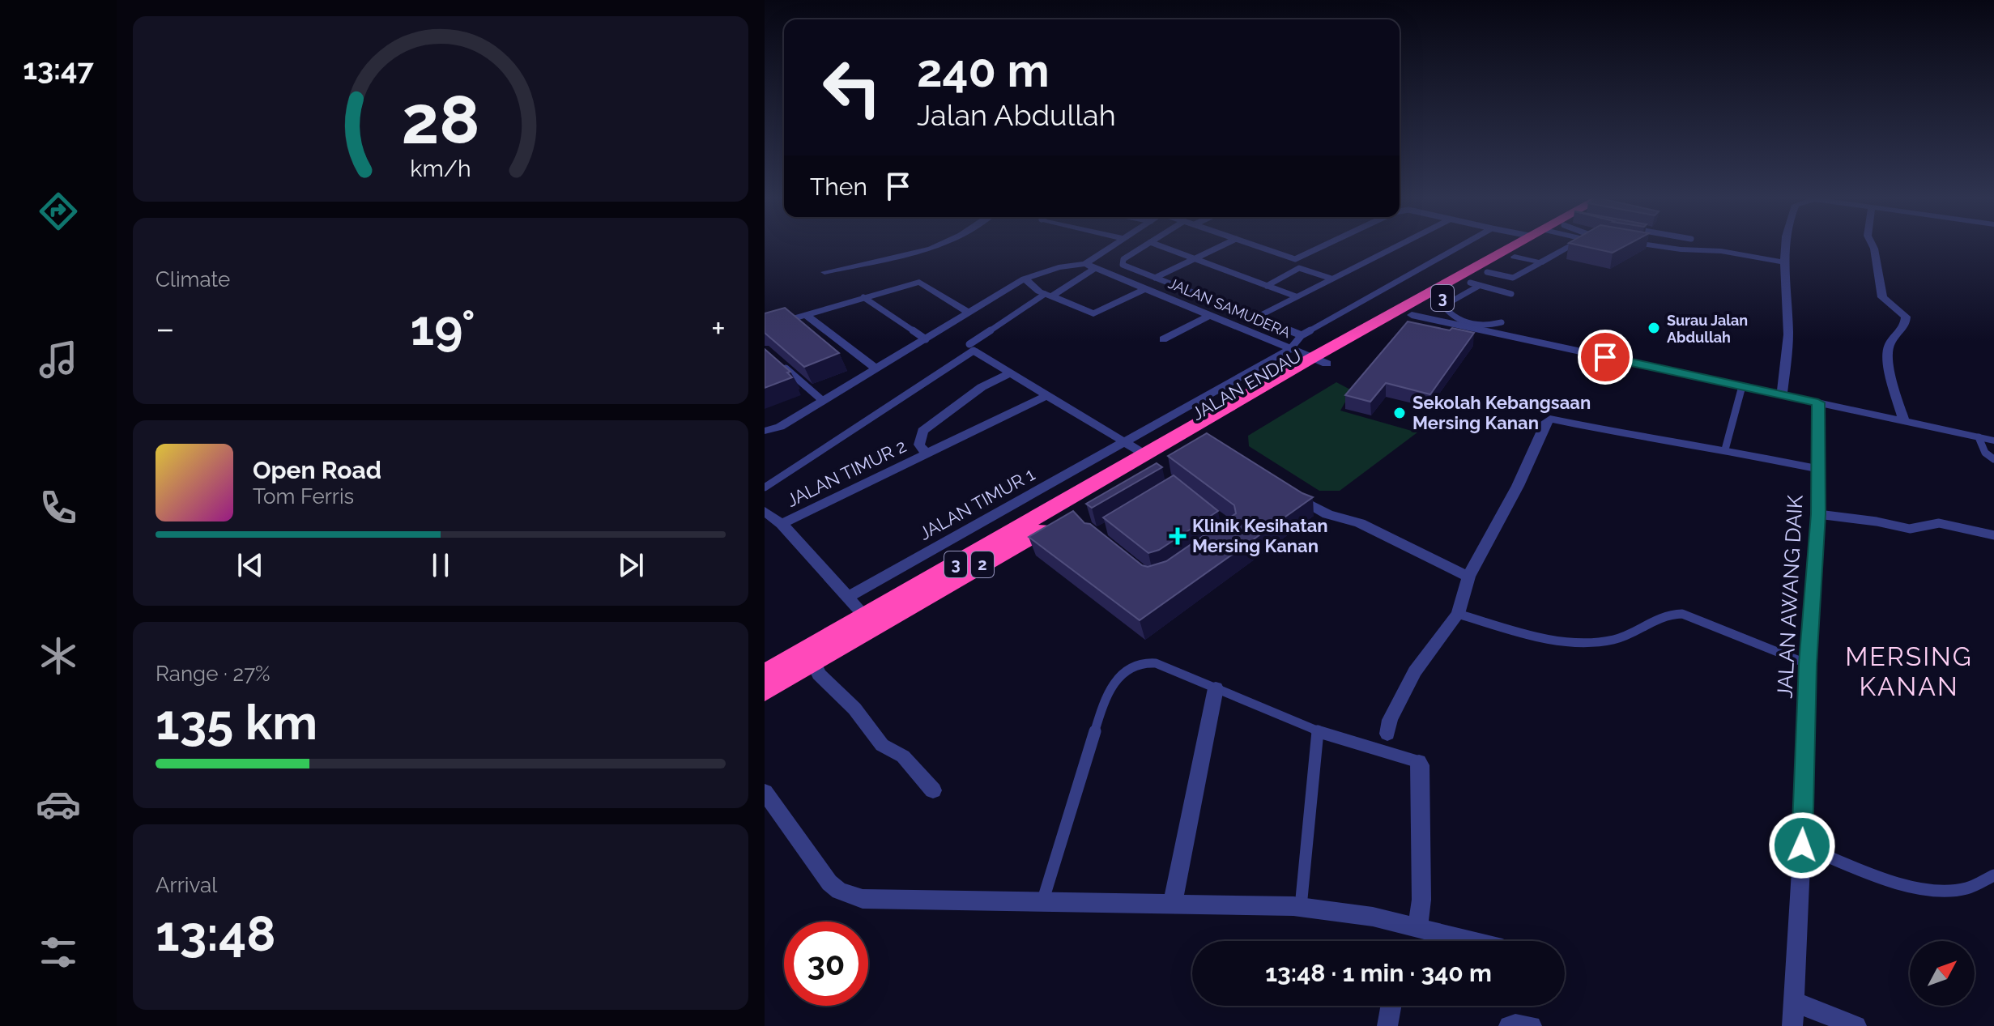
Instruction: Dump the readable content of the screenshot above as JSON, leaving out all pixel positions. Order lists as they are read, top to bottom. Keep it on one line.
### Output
{"streets":{"highway":["3","JALAN ENDAU","2"],"street":["JALAN SAMUDERA","JALAN TIMUR 2","JALAN TIMUR 1","JALAN AWANG DAIK"]},"crossings":[["JALAN SAMUDERA","JALAN ENDAU"],["JALAN SAMUDERA","JALAN TIMUR 1"]],"districts":["MERSING KANAN"],"places":{"other":["Surau Jalan Abdullah","Sekolah Kebangsaan Mersing Kanan"],"health":["Klinik Kesihatan Mersing Kanan"]},"north":"top right","page":{"tabs":"13:47","turn":["240 m","Jalan Abdullah"],"then":"Then","tile":["Climate",["Range · 27%","135 km"],["Arrival","13:48"]],"heat":["−","19°","+"],"song":["Open Road","Tom Ferris"],"limit":"30","trip":"13:48 · 1 min · 340 m","gauge":["28","km/h"]}}
